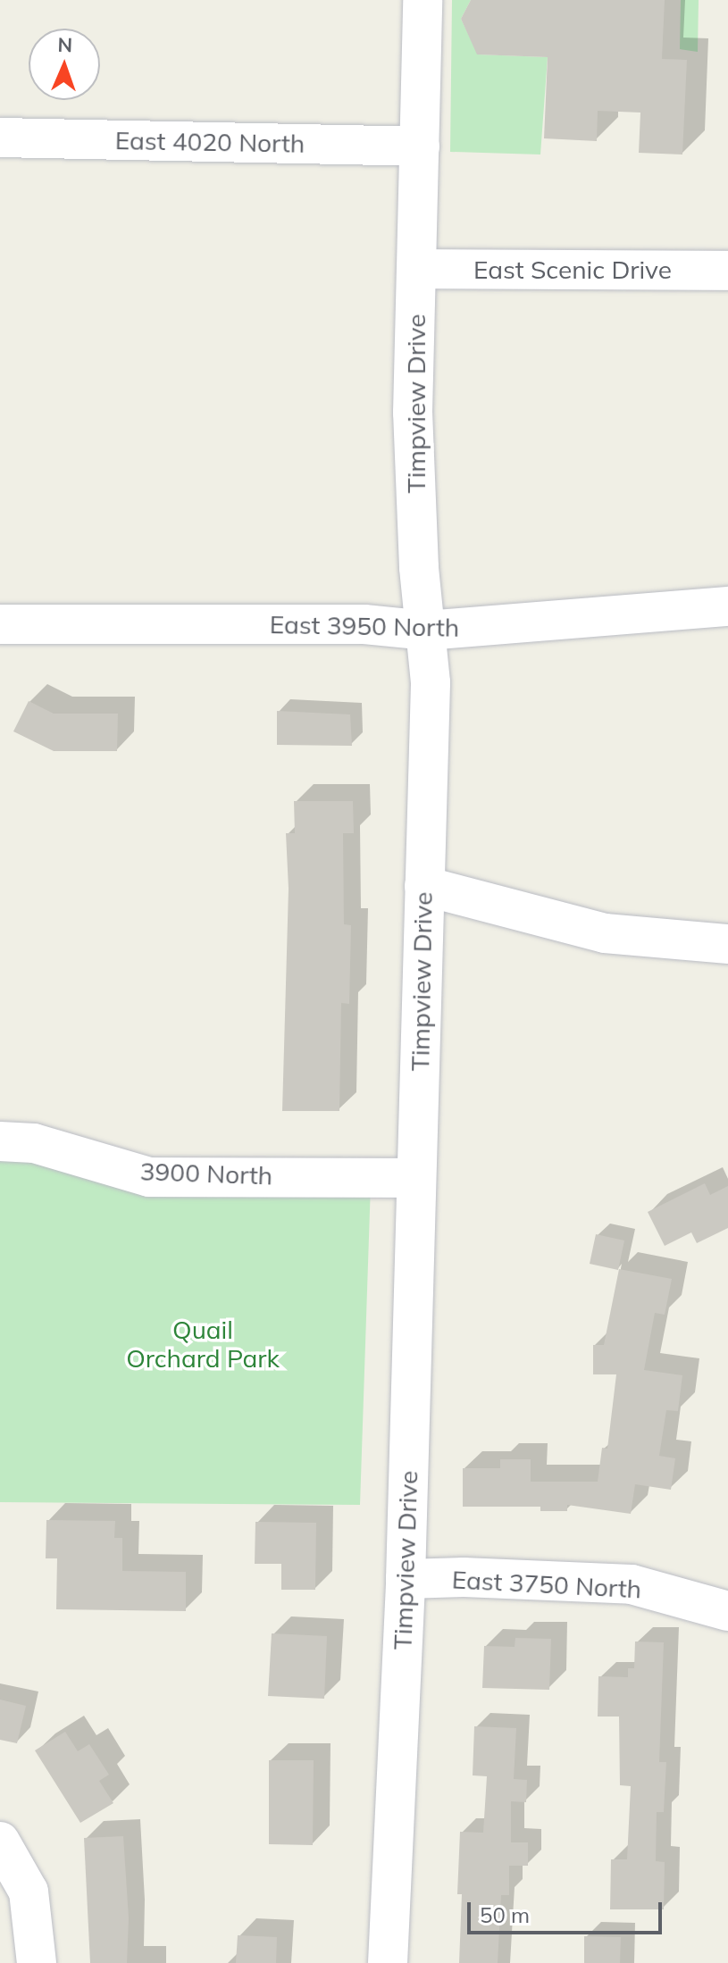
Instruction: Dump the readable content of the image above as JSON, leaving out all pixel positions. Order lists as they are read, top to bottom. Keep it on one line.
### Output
{"streets":{"street":["East 4020 North","East Scenic Drive","Timpview Drive","East 3950 North","3900 North","East 3750 North"]},"crossings":[["East 4020 North","Timpview Drive"],["East Scenic Drive","Timpview Drive"],["Timpview Drive","East 3950 North"],["Timpview Drive","3900 North"],["Timpview Drive","East 3750 North"]],"parks":["Quail Orchard Park"],"scale_bar":"50 m","north":"top"}
